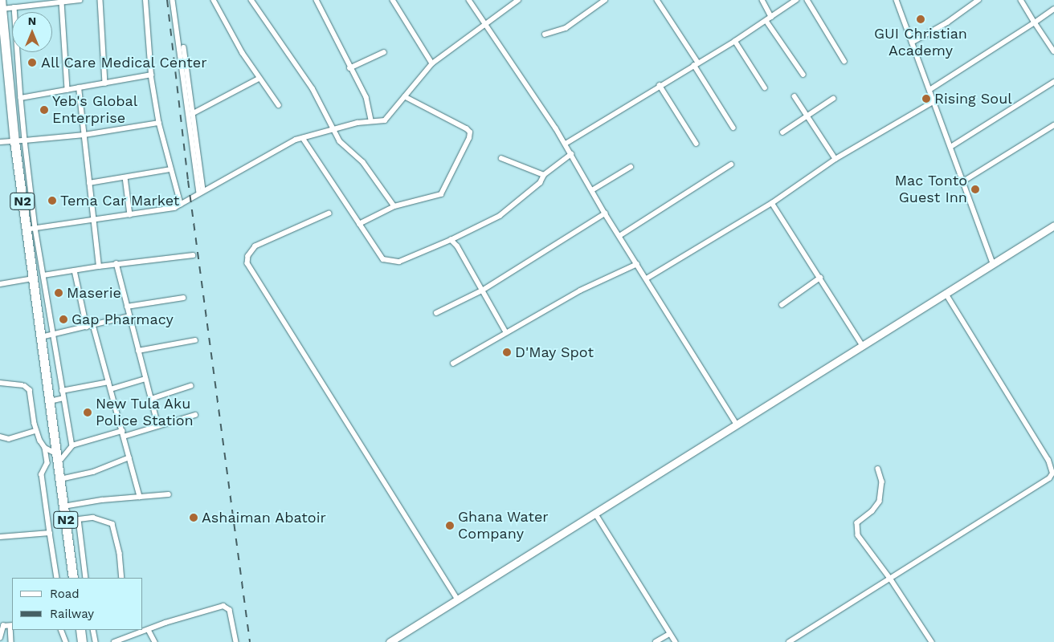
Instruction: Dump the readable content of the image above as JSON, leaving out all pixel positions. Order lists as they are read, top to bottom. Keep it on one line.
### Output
{"streets":{"highway":["N2"]},"places":["GUI Christian Academy","All Care Medical Center","Rising Soul","Yeb's Global Enterprise","Mac Tonto Guest Inn","Tema Car Market","Maserie","Gap Pharmacy","D'May Spot","New Tula Aku Police Station","Ashaiman Abatoir","Ghana Water Company"],"legend":["Road","Railway"],"north":"top"}
